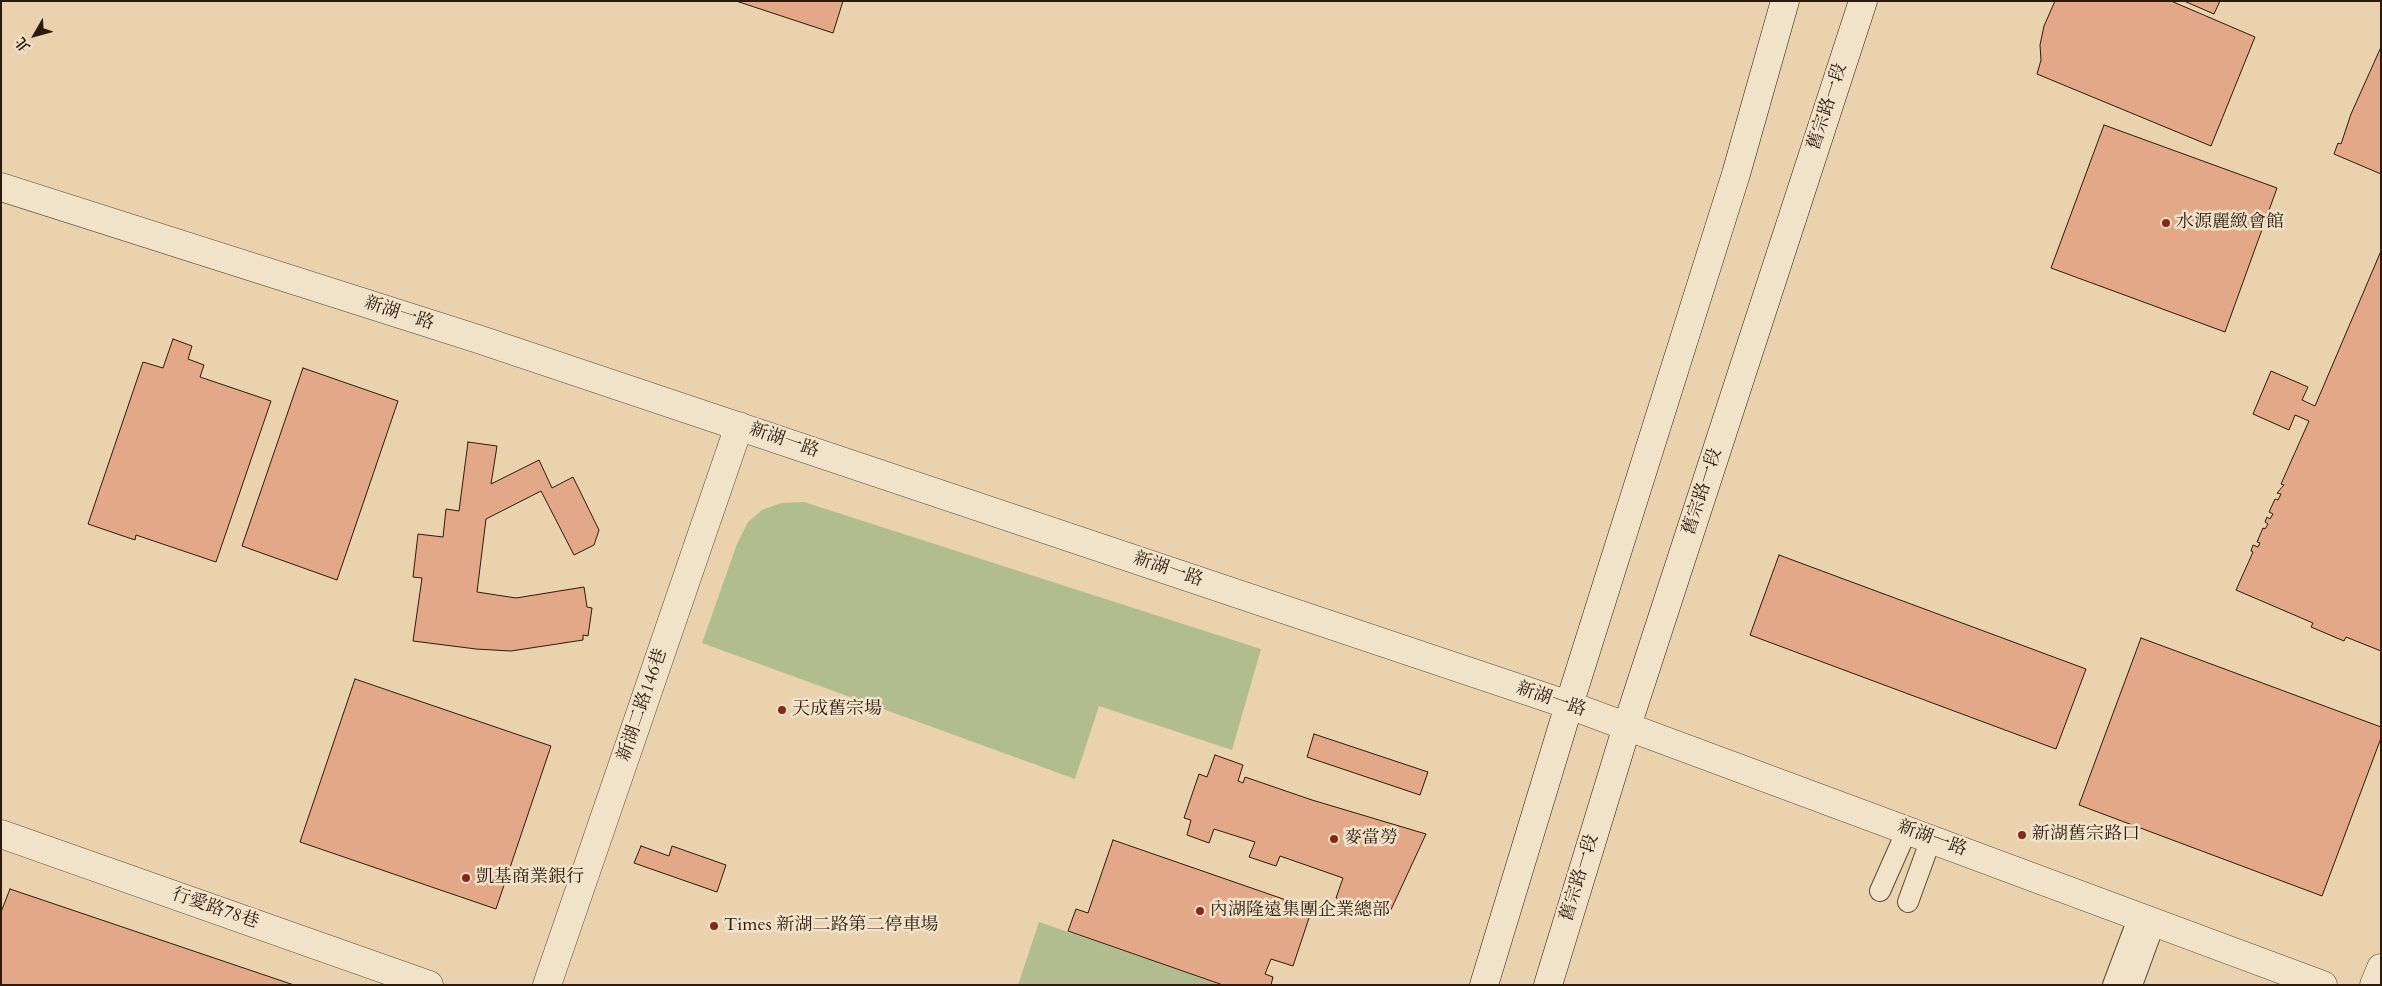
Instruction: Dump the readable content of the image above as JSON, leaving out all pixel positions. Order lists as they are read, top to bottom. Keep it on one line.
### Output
{"streets":{"street":["舊宗路一段","新湖一路","新湖二路146巷","行愛路78巷"]},"crossings":[["舊宗路一段","新湖一路"],["新湖一路","新湖二路146巷"]],"places":["水源麗緻會館","天成舊宗場","新湖舊宗路口","麥當勞","凱基商業銀行","內湖隆遠集團企業總部","Times 新湖二路第二停車場"],"north":"bottom left"}
